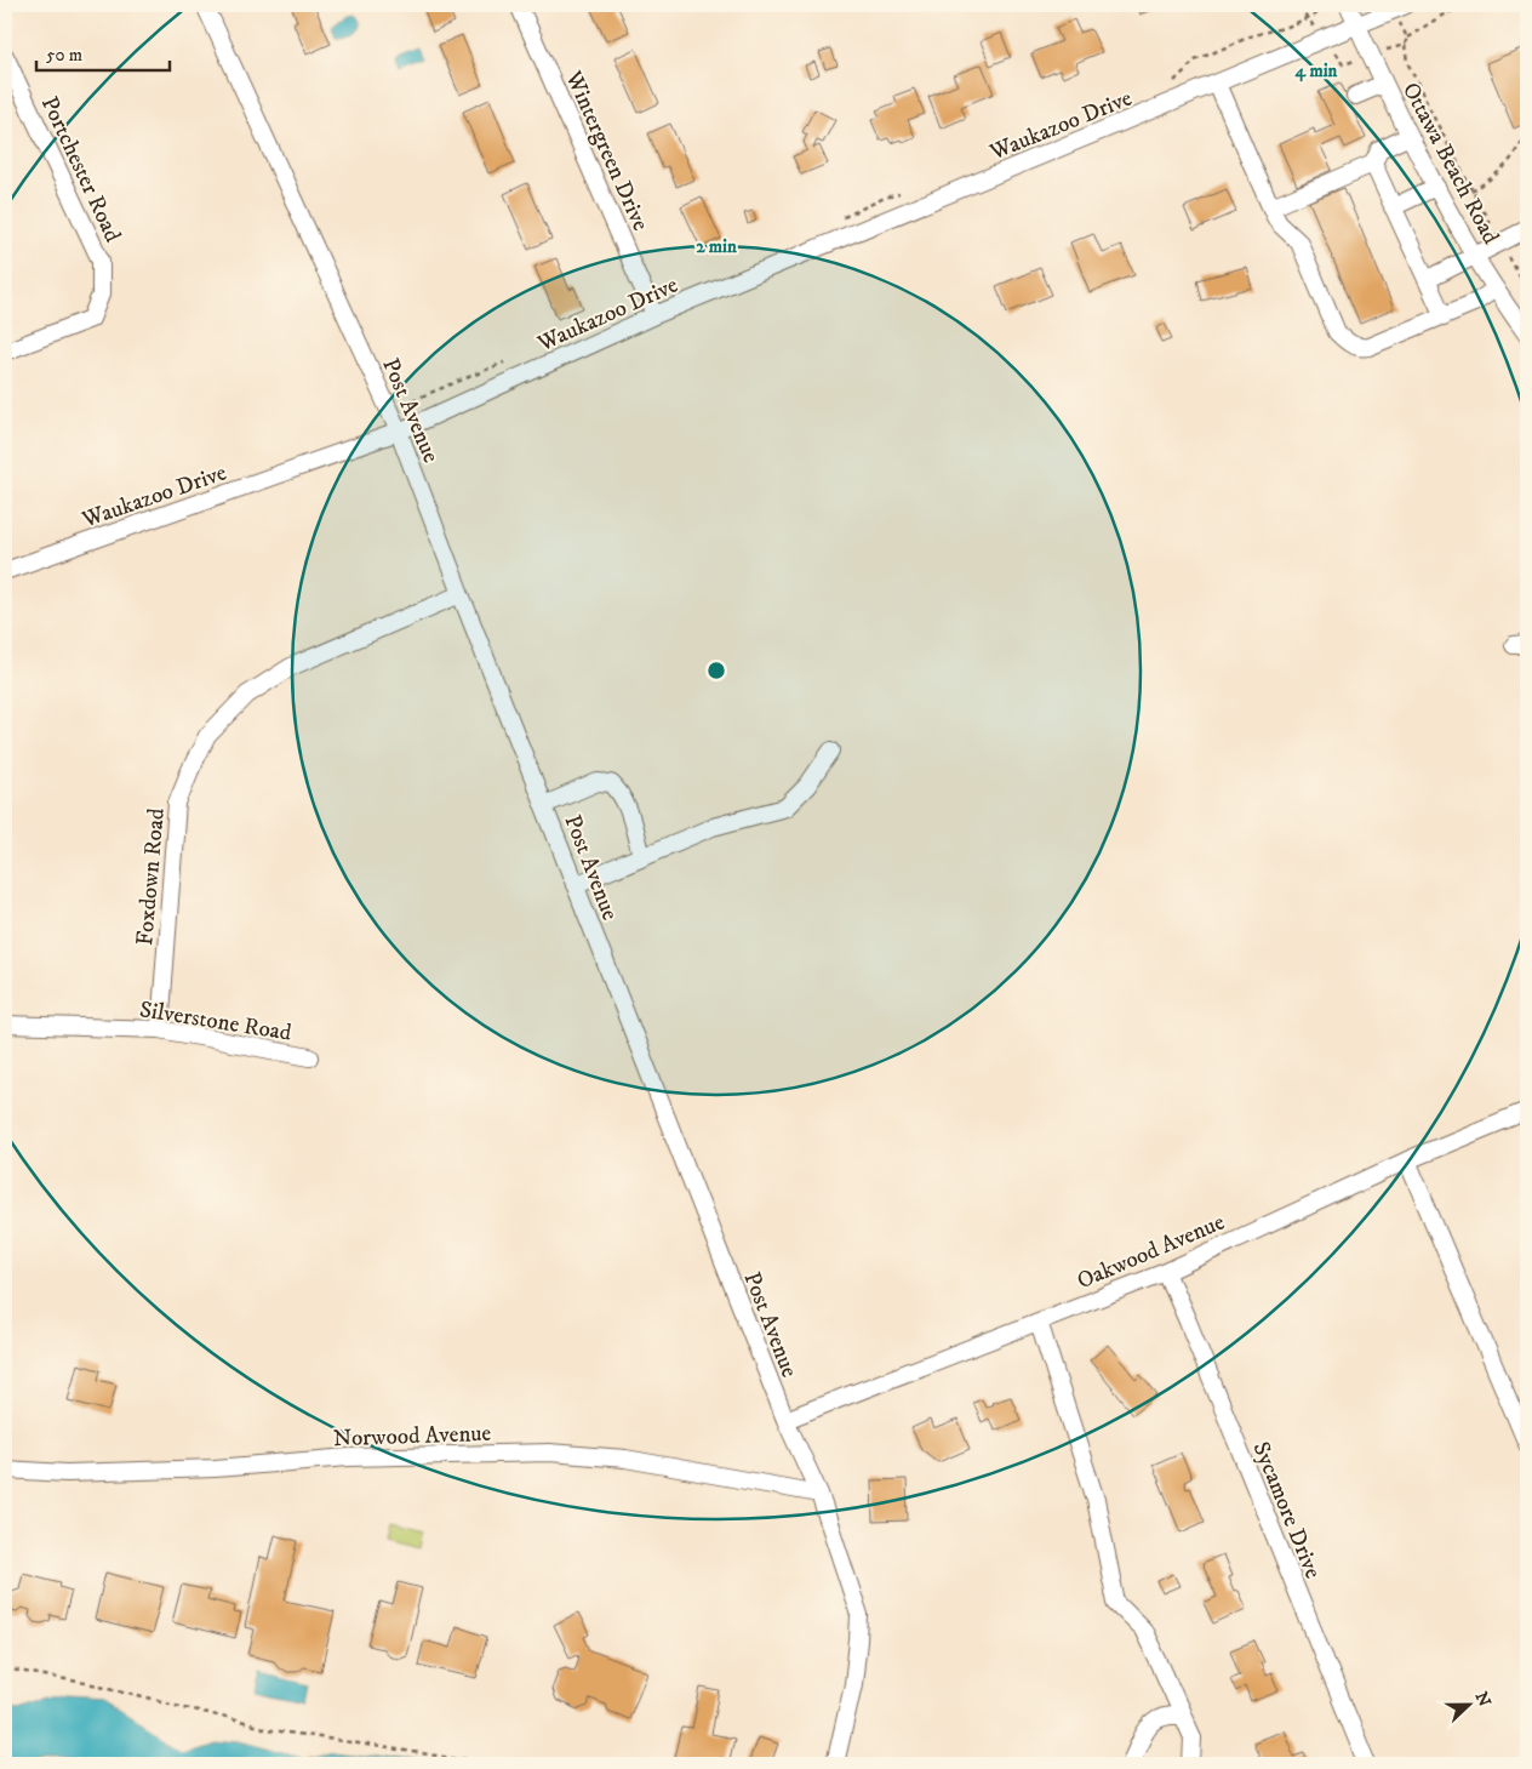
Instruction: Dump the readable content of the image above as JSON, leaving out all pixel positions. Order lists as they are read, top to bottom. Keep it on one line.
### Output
{"streets":{"street":["Waukazoo Drive","Wintergreen Drive","Ottawa Beach Road","Portchester Road","Post Avenue","Foxdown Road","Silverstone Road","Oakwood Avenue","Norwood Avenue","Sycamore Drive"]},"crossings":[["Waukazoo Drive","Wintergreen Drive"],["Waukazoo Drive","Ottawa Beach Road"],["Waukazoo Drive","Post Avenue"],["Post Avenue","Foxdown Road"],["Post Avenue","Oakwood Avenue"],["Post Avenue","Norwood Avenue"],["Foxdown Road","Silverstone Road"],["Oakwood Avenue","Sycamore Drive"]],"scale_bar":"50 m","north":"right","rings":["4 min","2 min"]}
